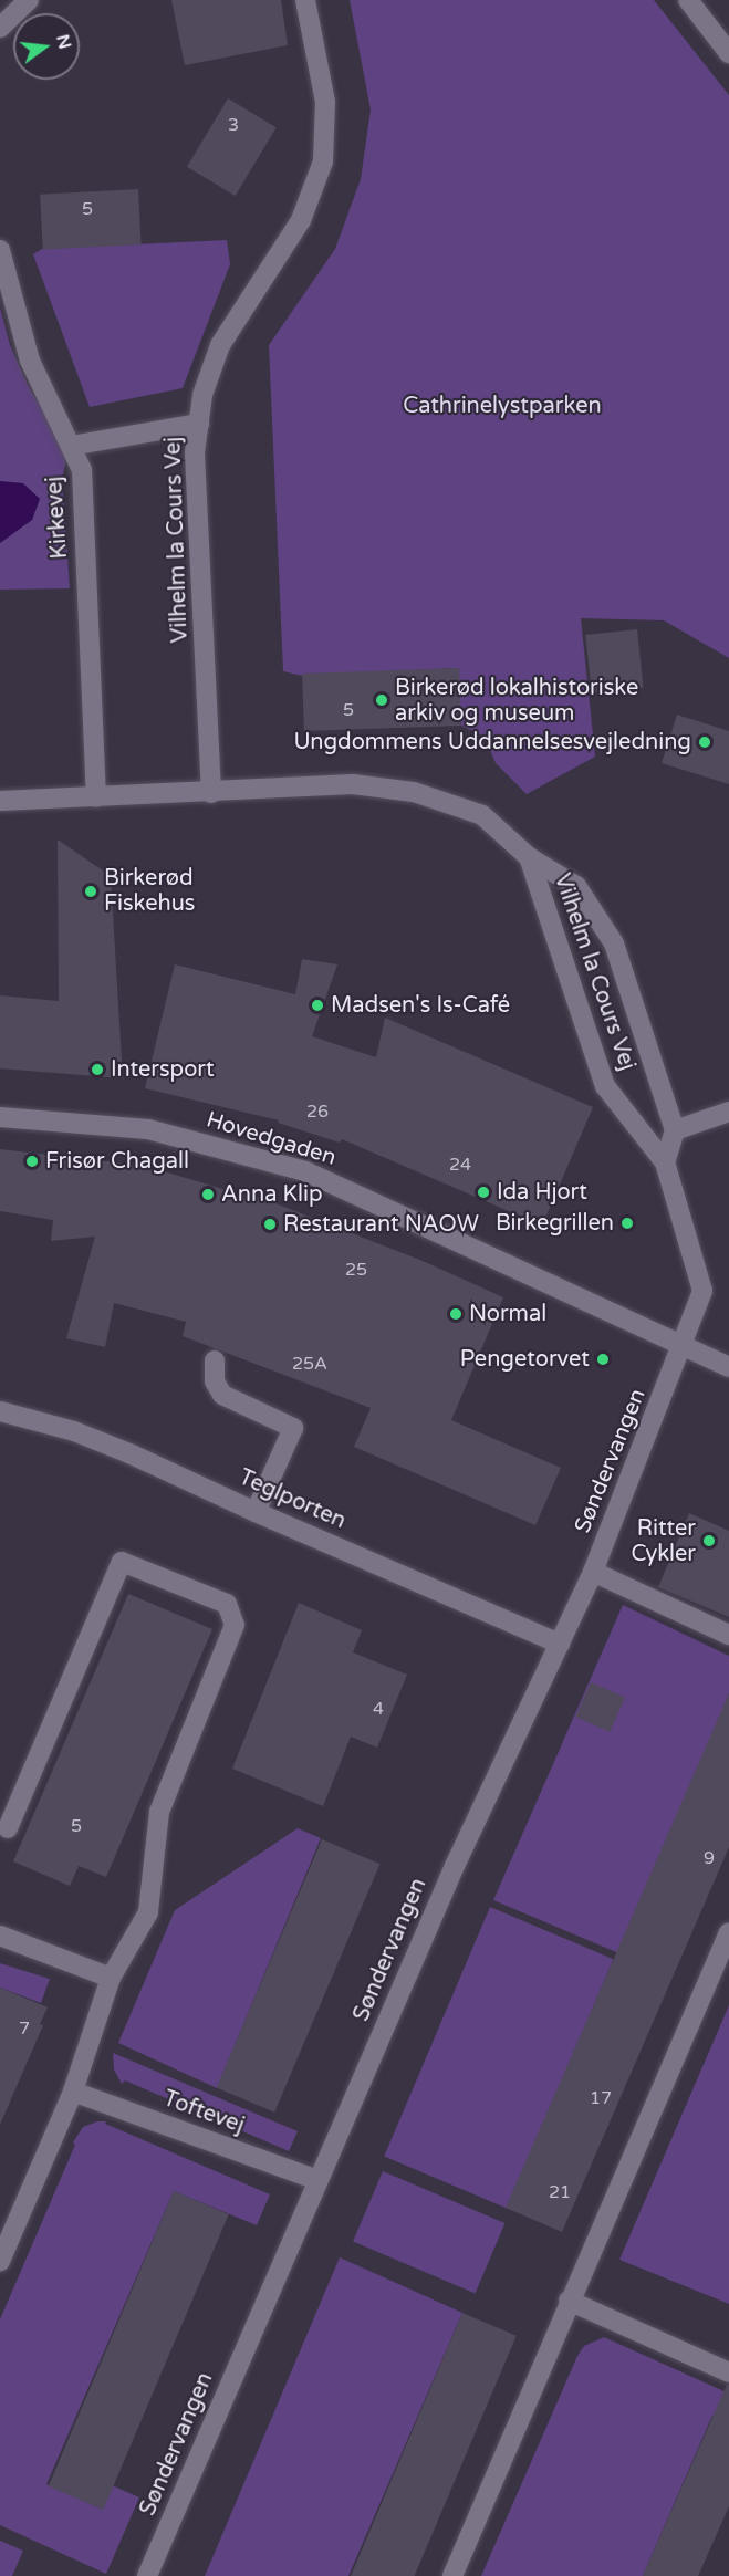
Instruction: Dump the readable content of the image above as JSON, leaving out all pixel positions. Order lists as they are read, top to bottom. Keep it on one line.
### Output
{"streets":{"street":["Kirkevej","Vilhelm la Cours Vej","Hovedgaden","Søndervangen","Teglporten","Toftevej"]},"crossings":[["Kirkevej","Vilhelm la Cours Vej"],["Vilhelm la Cours Vej","Hovedgaden"],["Vilhelm la Cours Vej","Søndervangen"],["Hovedgaden","Søndervangen"],["Søndervangen","Teglporten"],["Søndervangen","Toftevej"]],"parks":["Cathrinelystparken"],"places":["Birkerød lokalhistoriske arkiv og museum","Ungdommens Uddannelsesvejledning","Birkerød Fiskehus","Madsen's Is-Café","Intersport","Frisør Chagall","Ida Hjort","Anna Klip","Birkegrillen","Restaurant NAOW","Normal","Pengetorvet","Ritter Cykler"],"house_numbers":["3","5","5","26","24","25","25A","4","5","9","7","17","21"],"north":"right"}
